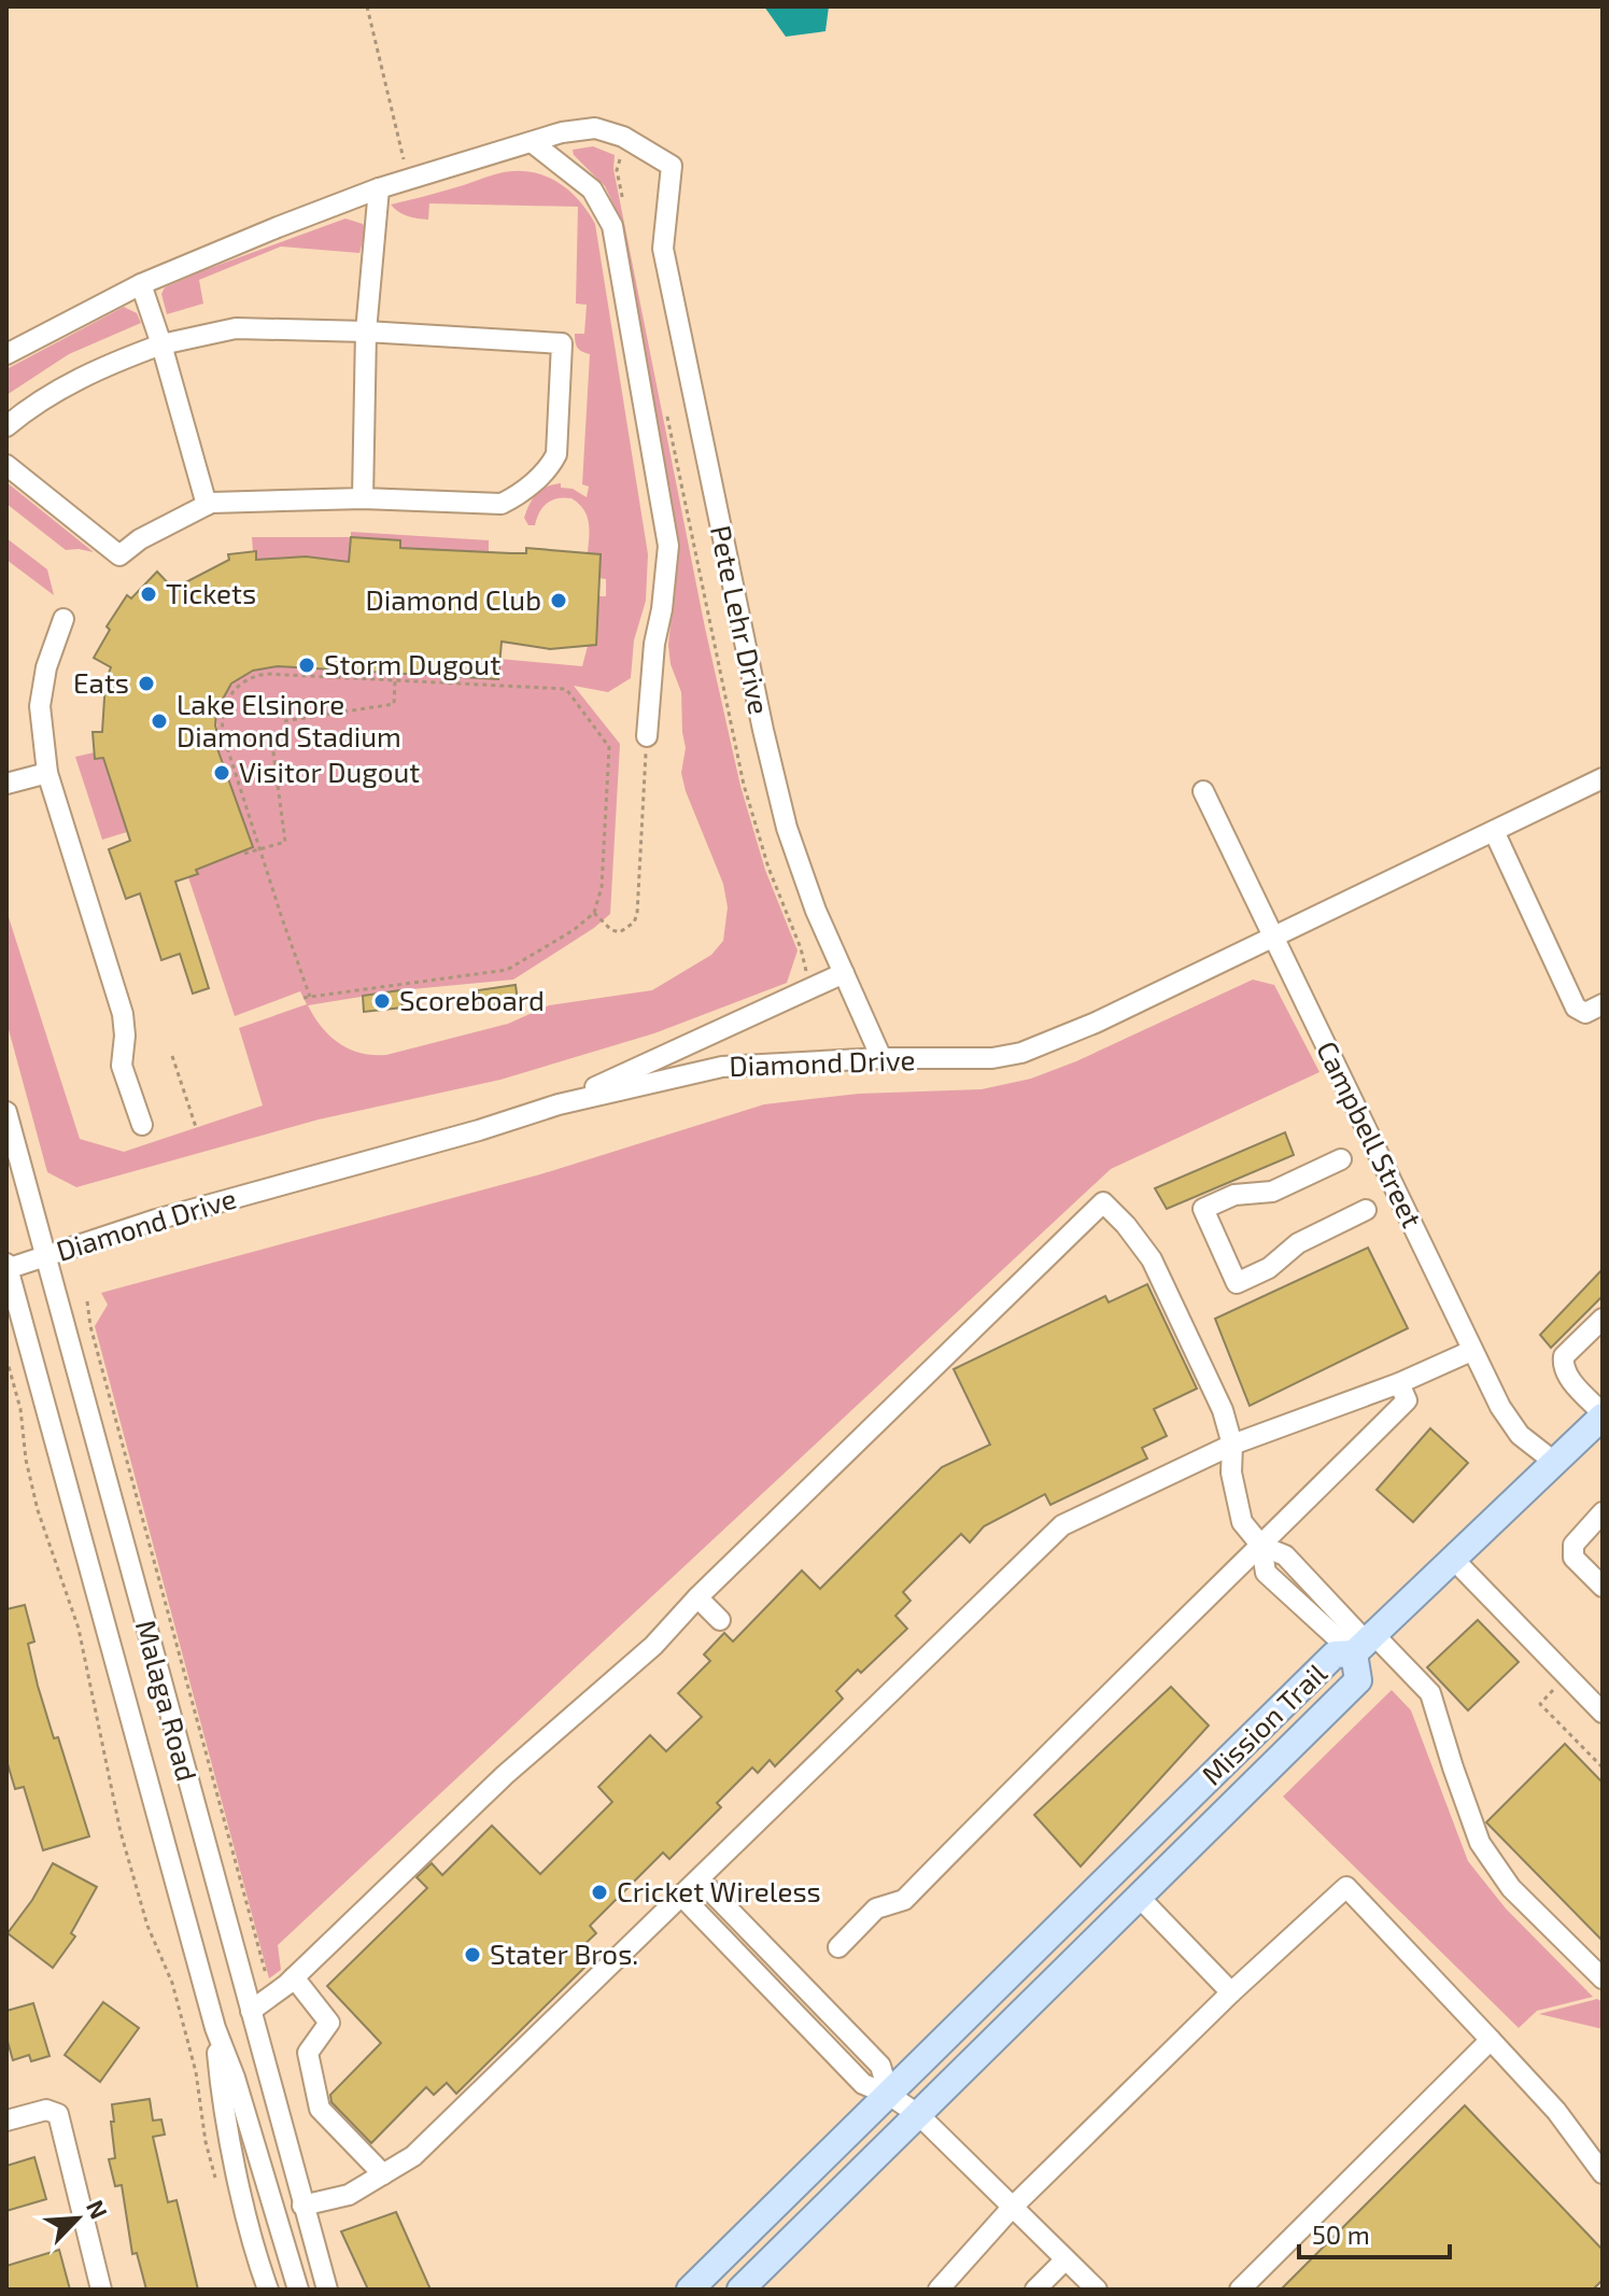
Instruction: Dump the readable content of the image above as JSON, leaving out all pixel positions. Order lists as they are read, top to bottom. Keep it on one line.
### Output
{"streets":{"main road":["Mission Trail"],"street":["Pete Lehr Drive","Diamond Drive","Campbell Street","Malaga Road"]},"crossings":[["Pete Lehr Drive","Diamond Drive"],["Diamond Drive","Campbell Street"],["Diamond Drive","Malaga Road"]],"places":["Tickets","Diamond Club","Storm Dugout","Eats","Lake Elsinore Diamond Stadium","Visitor Dugout","Scoreboard","Cricket Wireless","Stater Bros."],"scale_bar":"50 m","north":"top right"}
